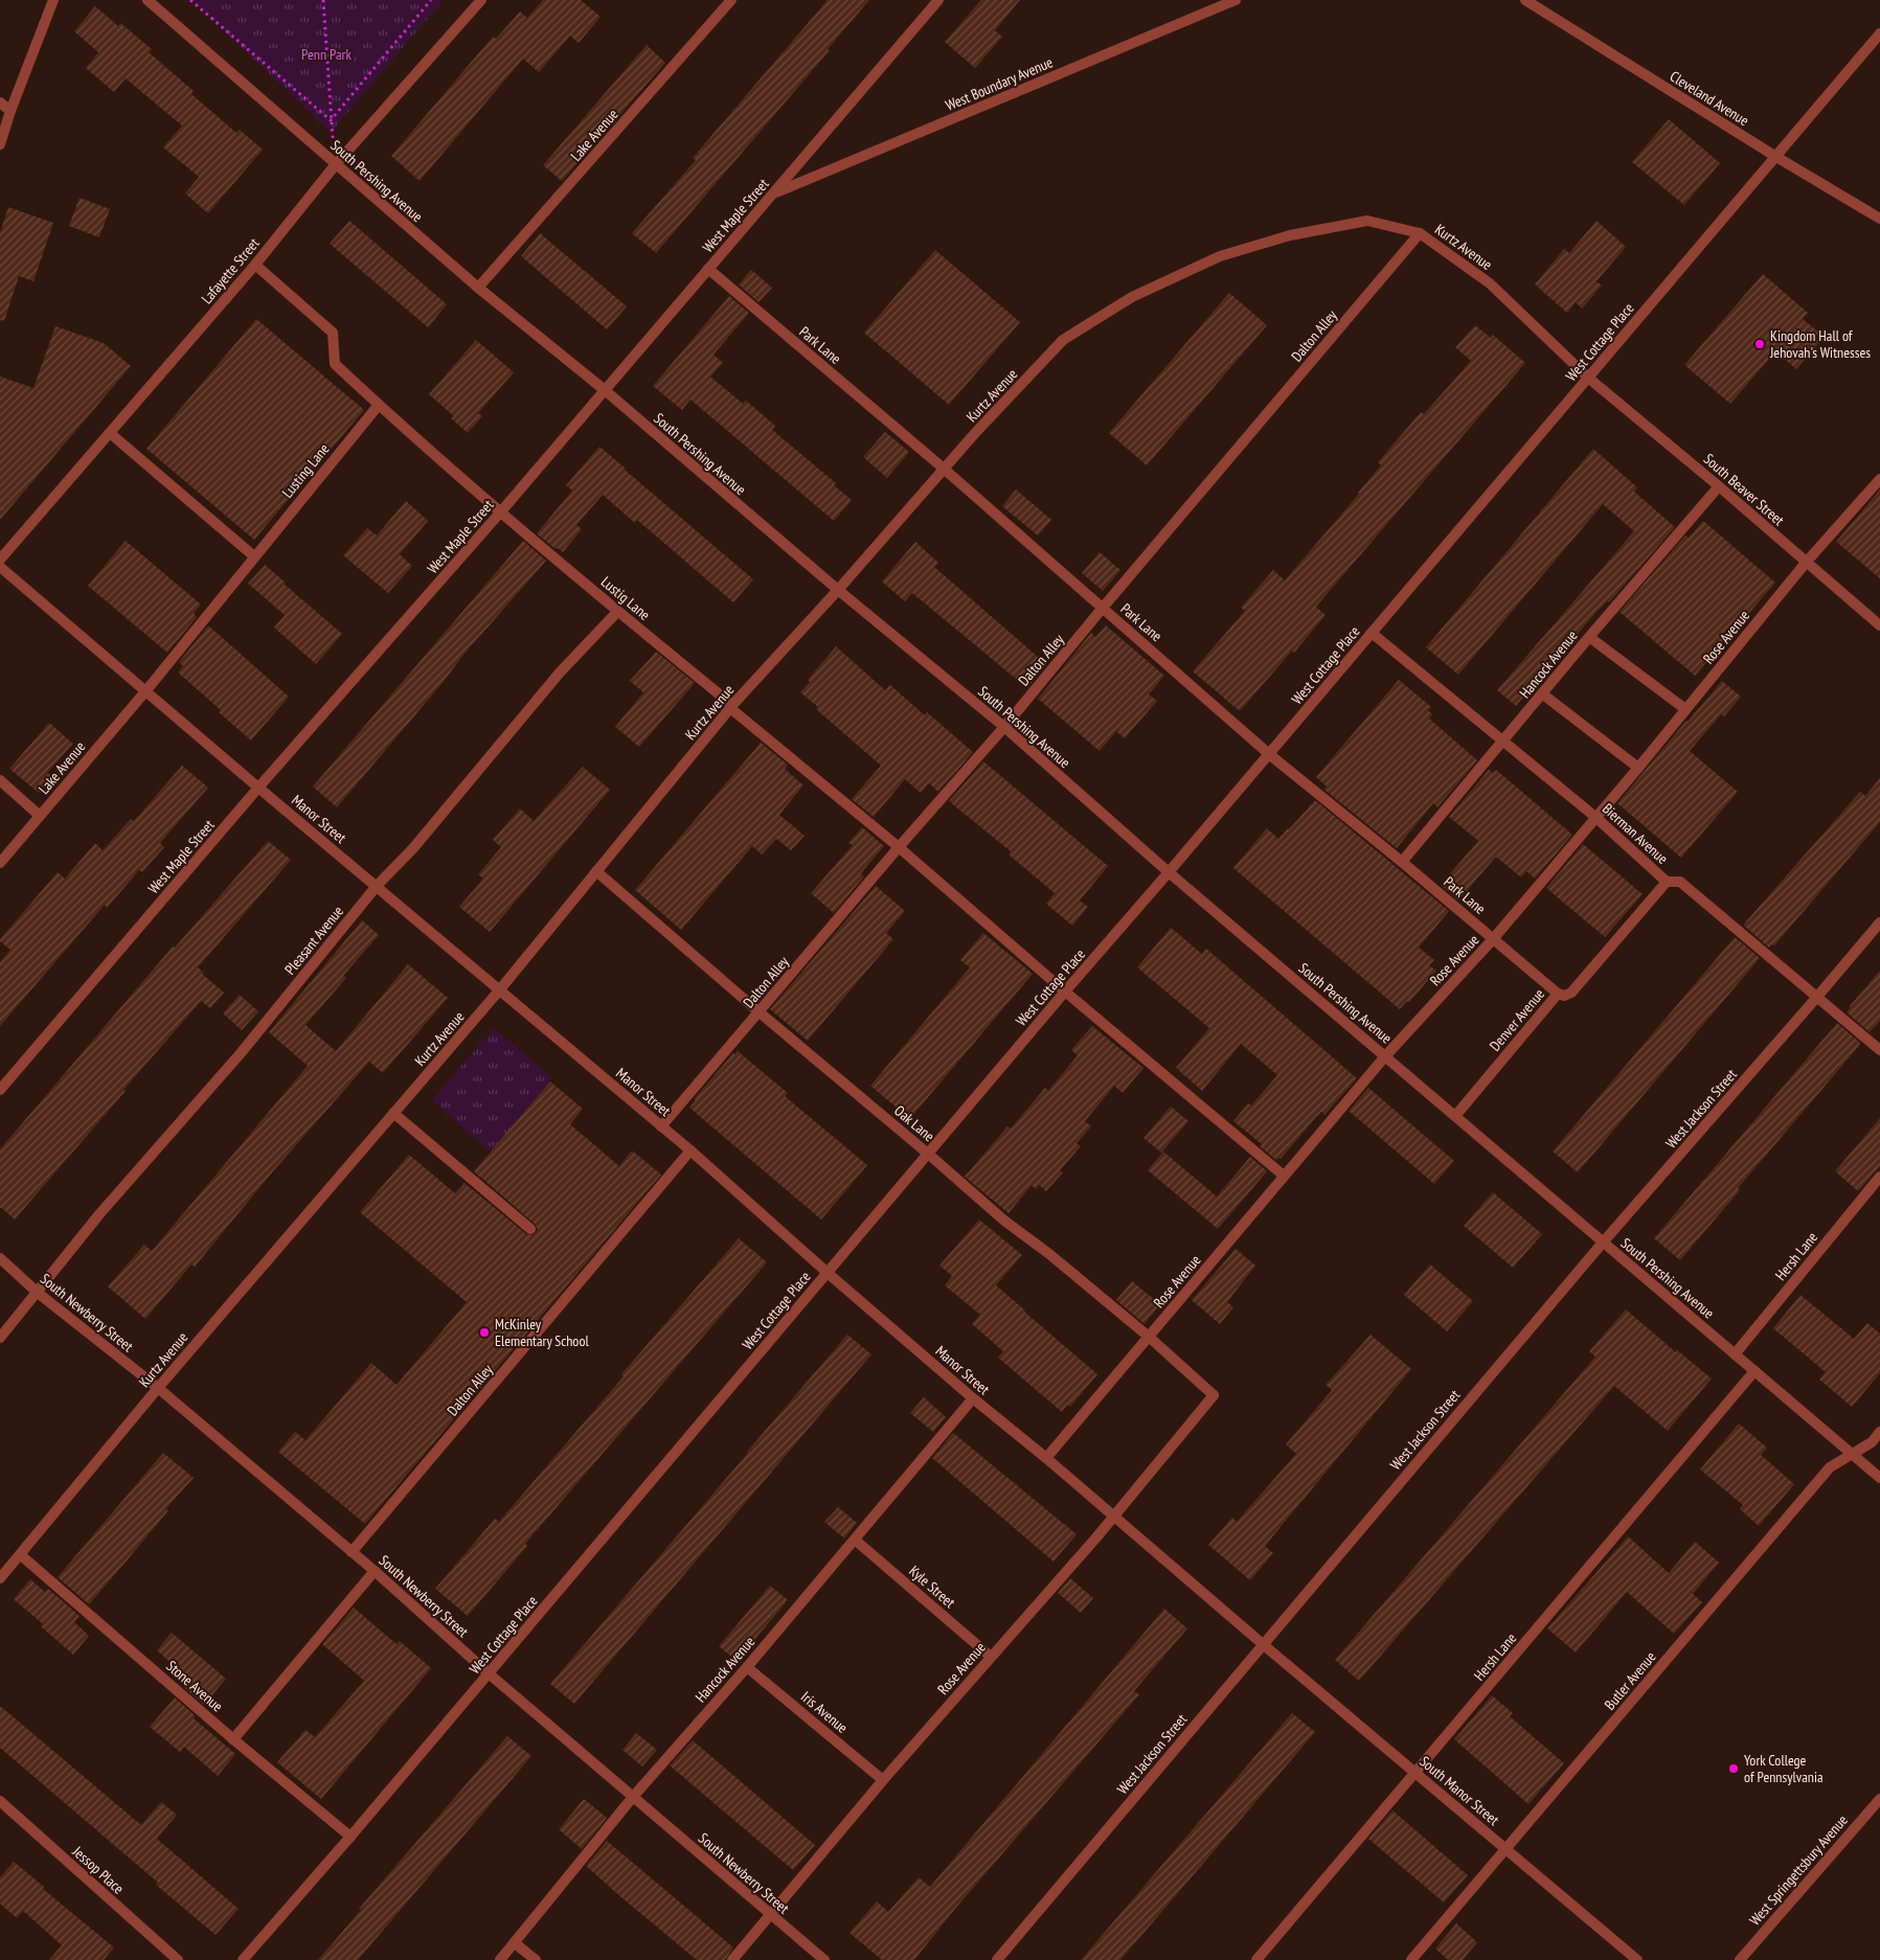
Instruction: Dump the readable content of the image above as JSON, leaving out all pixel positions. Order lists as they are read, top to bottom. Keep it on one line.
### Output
{"streets":{"street":["West Boundary Avenue","Cleveland Avenue","Lake Avenue","South Pershing Avenue","West Maple Street","Kurtz Avenue","Lafayette Street","Dalton Alley","West Cottage Place","Park Lane","Lusting Lane","South Beaver Street","Lustig Lane","Rose Avenue","Hancock Avenue","Manor Street","Bierman Avenue","Pleasant Avenue","Denver Avenue","West Jackson Street","Oak Lane","Hersh Lane","South Newberry Street","Kyle Street","Butler Avenue","Stone Avenue","Iris Avenue","South Manor Street","Jessop Place","West Springettsbury Avenue"]},"crossings":[["West Boundary Avenue","West Maple Street"],["Cleveland Avenue","West Cottage Place"],["Lake Avenue","South Pershing Avenue"],["Lake Avenue","Lusting Lane"],["Lake Avenue","Manor Street"],["South Pershing Avenue","West Maple Street"],["South Pershing Avenue","Kurtz Avenue"],["South Pershing Avenue","Lafayette Street"],["South Pershing Avenue","Dalton Alley"],["South Pershing Avenue","West Cottage Place"],["South Pershing Avenue","Rose Avenue"],["South Pershing Avenue","Denver Avenue"],["South Pershing Avenue","West Jackson Street"],["South Pershing Avenue","Hersh Lane"],["South Pershing Avenue","Butler Avenue"],["West Maple Street","Park Lane"],["West Maple Street","Lustig Lane"],["West Maple Street","Manor Street"],["Kurtz Avenue","Dalton Alley"],["Kurtz Avenue","West Cottage Place"],["Kurtz Avenue","Park Lane"],["Kurtz Avenue","South Beaver Street"],["Kurtz Avenue","Lustig Lane"],["Kurtz Avenue","Manor Street"],["Kurtz Avenue","Oak Lane"],["Kurtz Avenue","South Newberry Street"],["Kurtz Avenue","Stone Avenue"],["Lafayette Street","Lustig Lane"],["Dalton Alley","Park Lane"],["Dalton Alley","Lustig Lane"],["Dalton Alley","Manor Street"],["Dalton Alley","Oak Lane"],["Dalton Alley","South Newberry Street"],["West Cottage Place","Park Lane"],["West Cottage Place","South Beaver Street"],["West Cottage Place","Lustig Lane"],["West Cottage Place","Manor Street"],["West Cottage Place","Bierman Avenue"],["West Cottage Place","Oak Lane"],["West Cottage Place","South Newberry Street"],["West Cottage Place","Stone Avenue"],["Park Lane","Rose Avenue"],["Park Lane","Hancock Avenue"],["Park Lane","Denver Avenue"],["Lusting Lane","Lustig Lane"],["Lusting Lane","Manor Street"],["South Beaver Street","Rose Avenue"],["South Beaver Street","Hancock Avenue"],["Lustig Lane","Rose Avenue"],["Lustig Lane","Pleasant Avenue"],["Rose Avenue","Manor Street"],["Rose Avenue","Bierman Avenue"],["Rose Avenue","Oak Lane"],["Rose Avenue","South Newberry Street"],["Rose Avenue","Kyle Street"],["Rose Avenue","Iris Avenue"],["Hancock Avenue","Manor Street"],["Hancock Avenue","Bierman Avenue"],["Hancock Avenue","South Newberry Street"],["Hancock Avenue","Kyle Street"],["Hancock Avenue","Iris Avenue"],["Manor Street","Pleasant Avenue"],["Manor Street","West Jackson Street"],["Manor Street","South Manor Street"],["Bierman Avenue","Denver Avenue"],["Bierman Avenue","West Jackson Street"],["Pleasant Avenue","South Newberry Street"],["West Jackson Street","South Manor Street"],["Hersh Lane","South Manor Street"],["Butler Avenue","South Manor Street"]],"parks":["Penn Park"],"places":["Kingdom Hall of Jehovah's Witnesses","McKinley Elementary School","York College of Pennsylvania"]}
